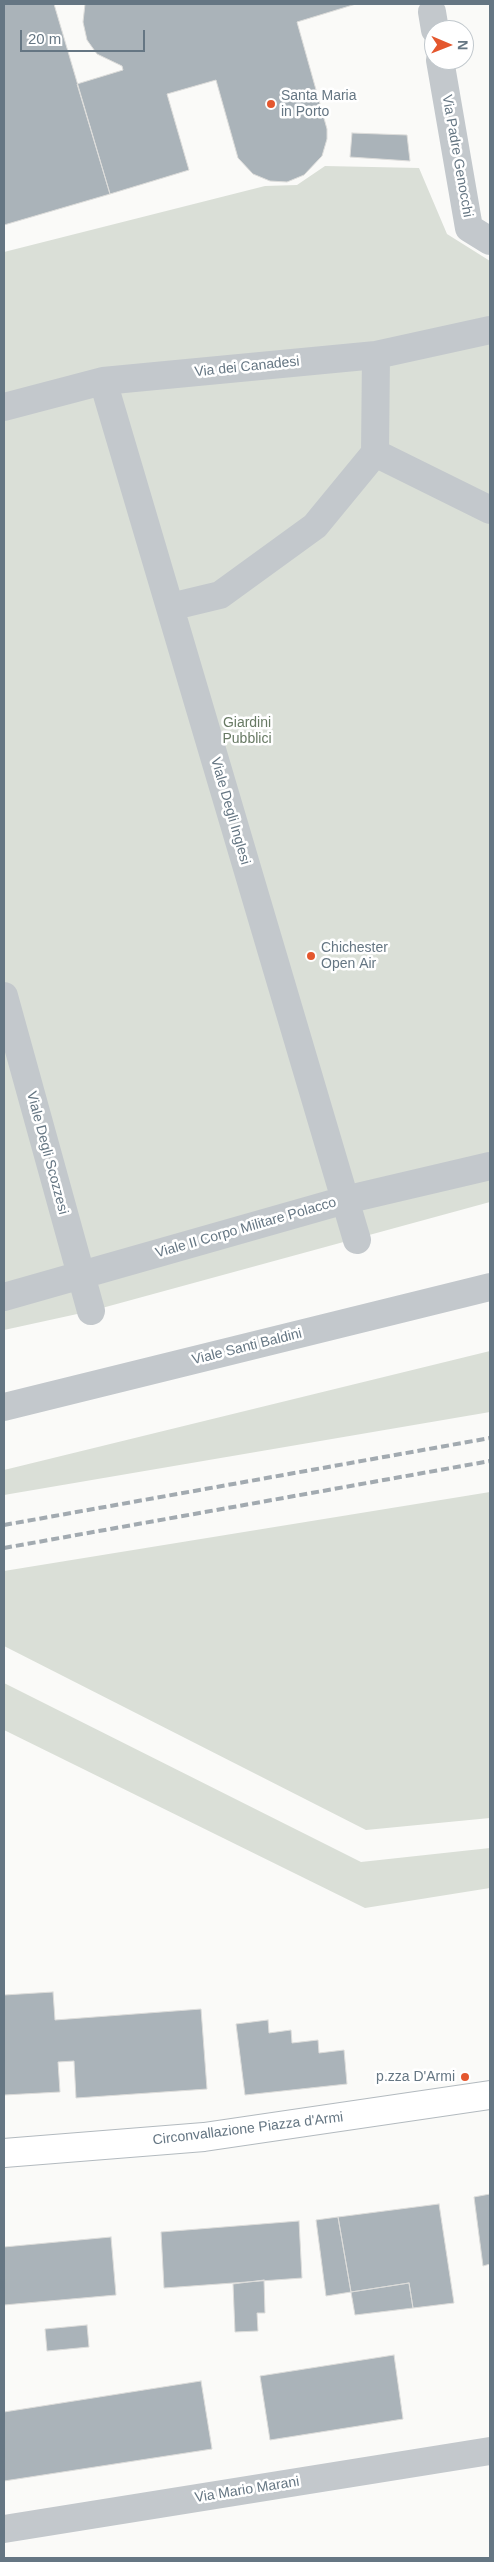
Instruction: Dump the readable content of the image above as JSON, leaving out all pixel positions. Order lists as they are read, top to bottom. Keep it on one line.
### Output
{"streets":{"street":["Via Padre Genocchi","Via dei Canadesi","Viale Degli Inglesi","Viale Degli Scozzesi","Viale II Corpo Militare Polacco","Viale Santi Baldini","Circonvallazione Piazza d'Armi","Via Mario Marani"]},"crossings":[["Via dei Canadesi","Viale Degli Inglesi"],["Viale Degli Inglesi","Viale II Corpo Militare Polacco"],["Viale Degli Scozzesi","Viale II Corpo Militare Polacco"]],"parks":["Giardini Pubblici"],"places":["Santa Maria in Porto","Chichester Open Air","p.zza D'Armi"],"scale_bar":"20 m","north":"right"}
